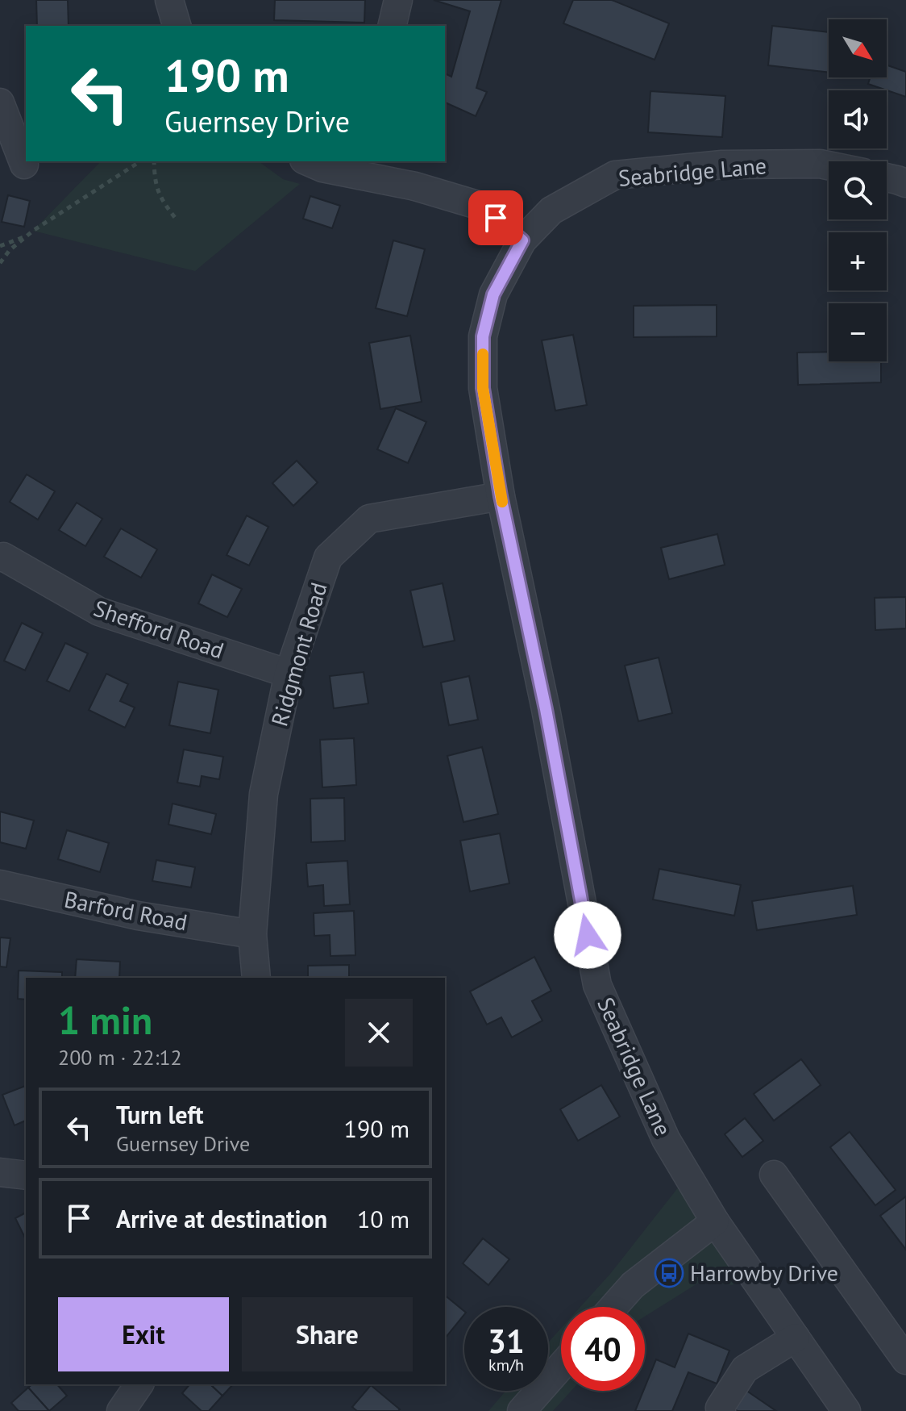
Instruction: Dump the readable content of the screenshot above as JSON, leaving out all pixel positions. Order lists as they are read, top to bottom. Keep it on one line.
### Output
{"streets":{"street":["Seabridge Lane","Shefford Road","Ridgmont Road","Barford Road"]},"crossings":[["Seabridge Lane","Ridgmont Road"],["Shefford Road","Ridgmont Road"],["Ridgmont Road","Barford Road"]],"places":{"bus stop":["Harrowby Drive"]},"north":"bottom right","page":{"map_buttons":["+","−"],"turn":["190 m","Guernsey Drive"],"heading":["1 min","200 m · 22:12"],"list":[{"name":"Turn left","note":"Guernsey Drive","value":"190 m"},{"name":"Arrive at destination","value":"10 m"}],"buttons":["Exit","Share"],"speed":"31 km/h","limit":"40"}}
